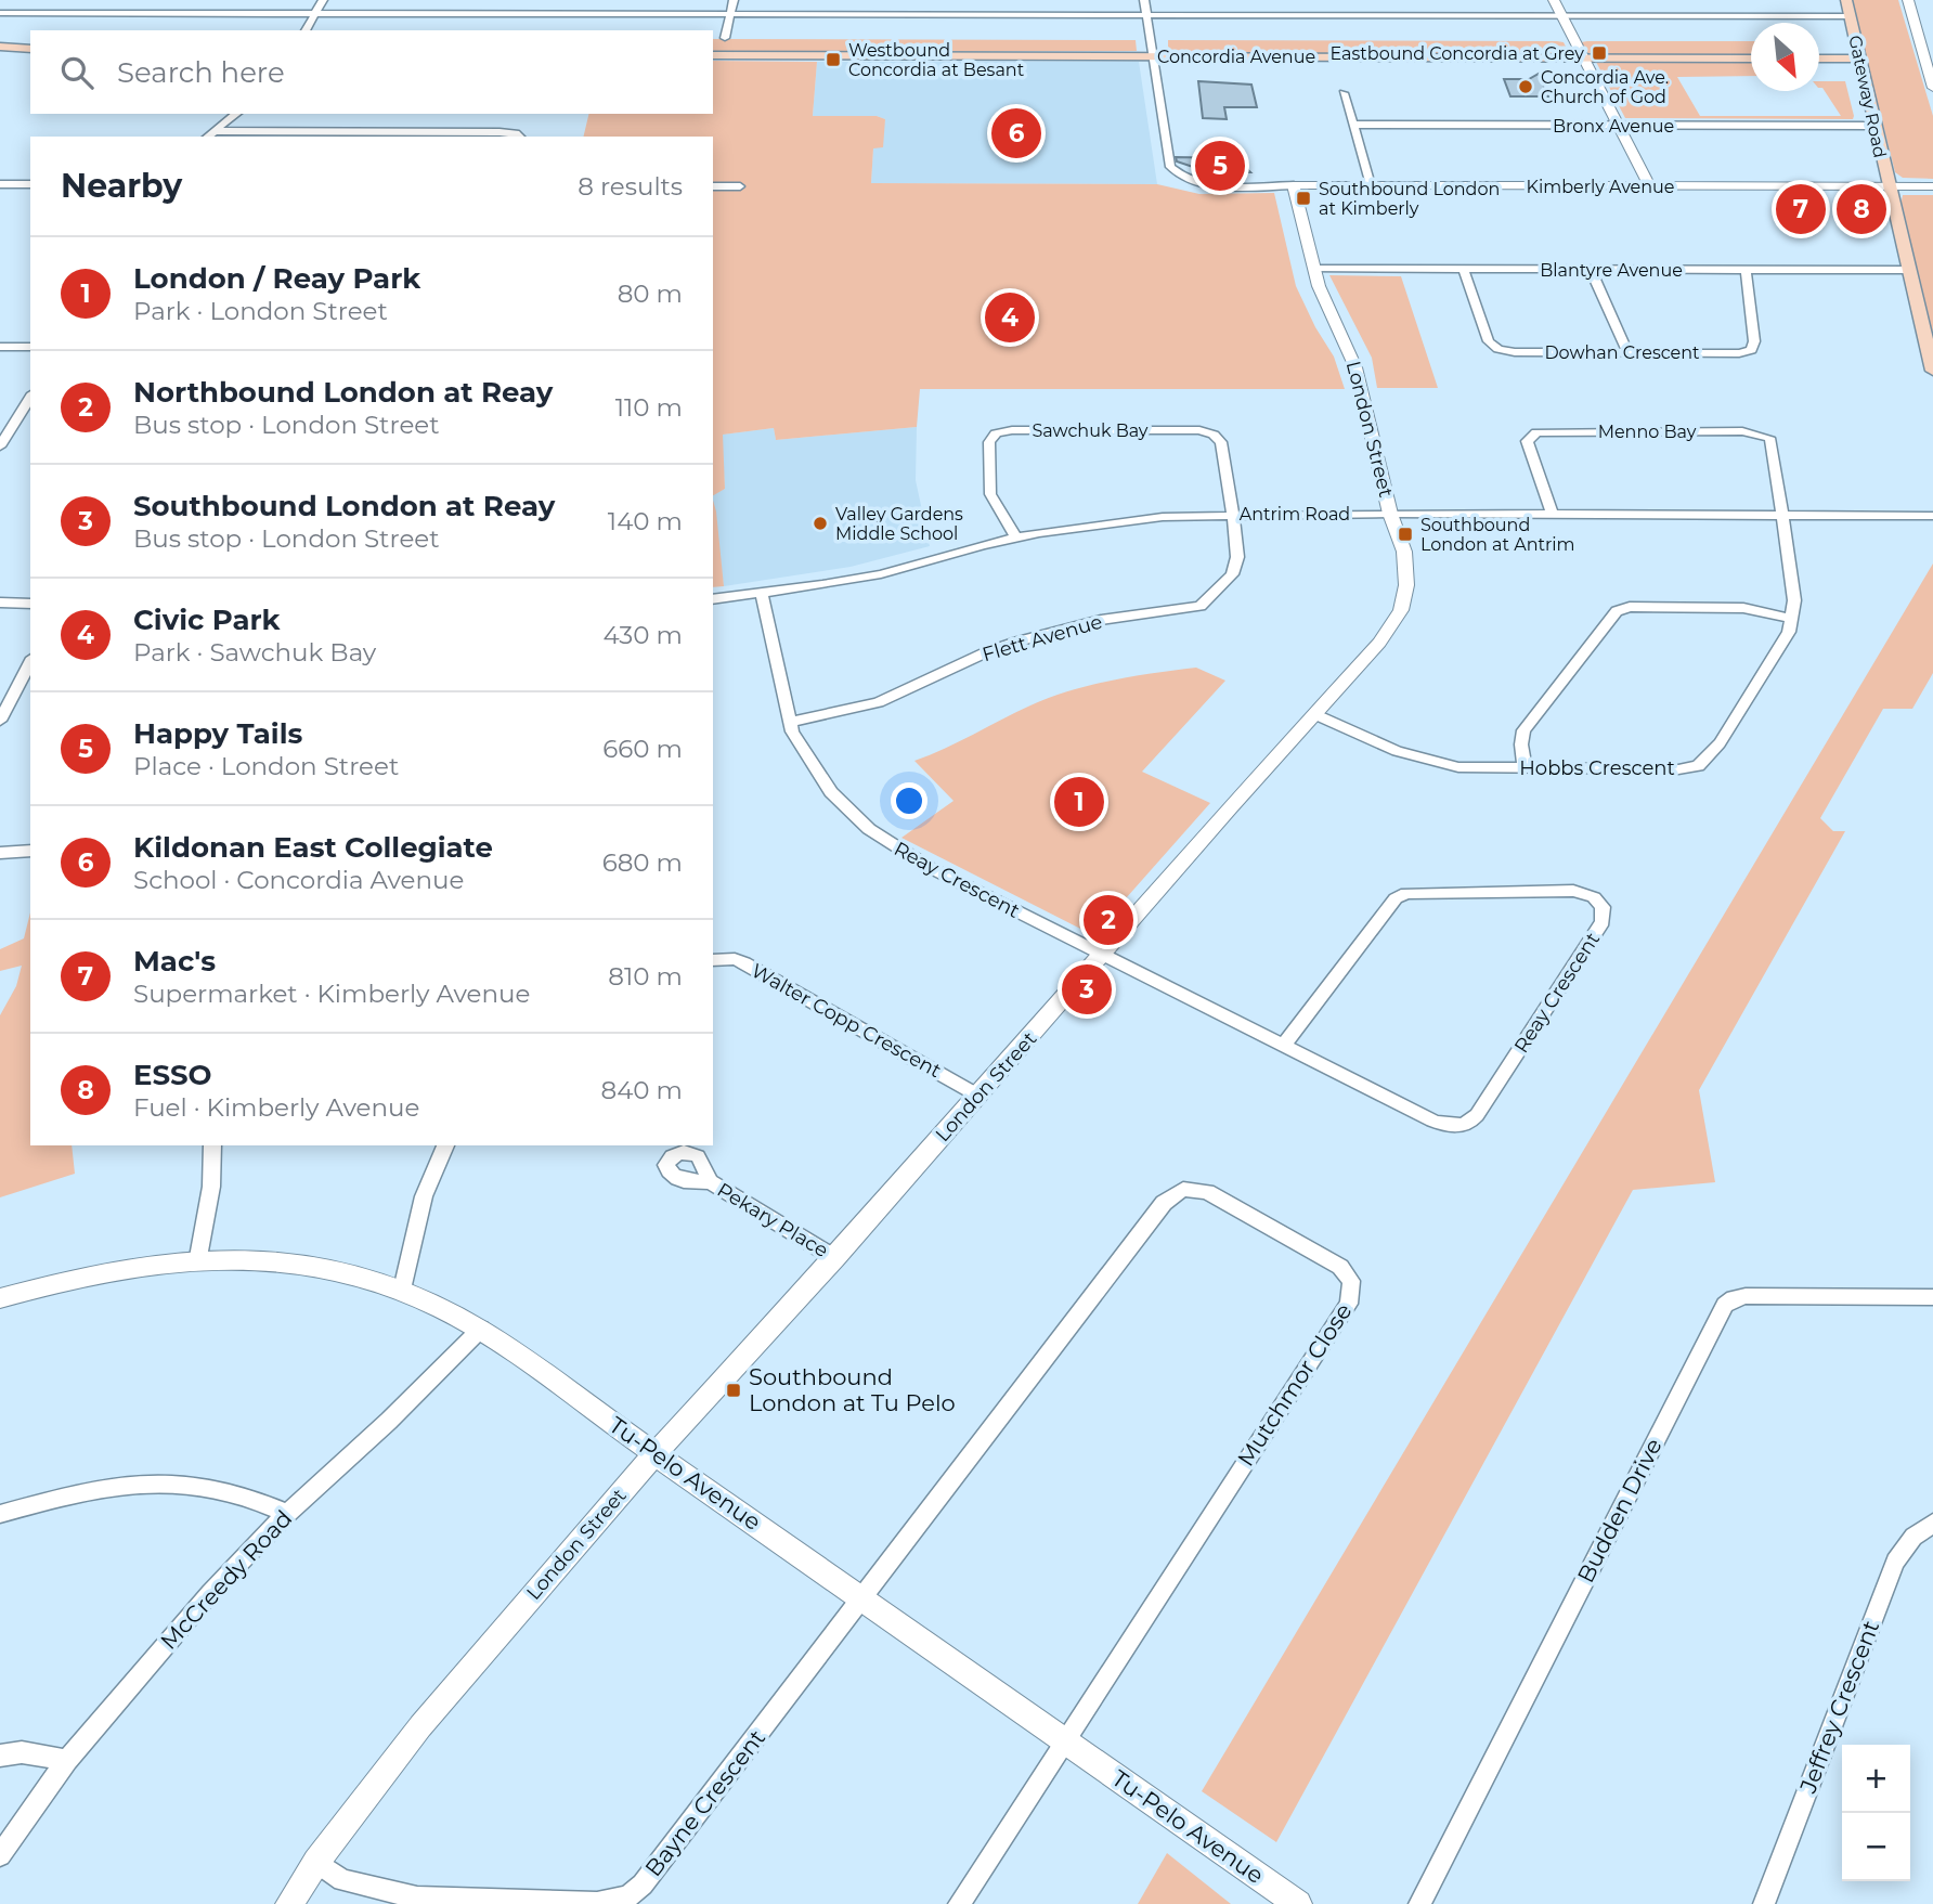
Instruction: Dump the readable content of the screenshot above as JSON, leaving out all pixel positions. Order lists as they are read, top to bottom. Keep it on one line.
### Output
{"streets":{"main road":["Concordia Avenue","Gateway Road"],"street":["Bronx Avenue","Kimberly Avenue","Blantyre Avenue","Dowhan Crescent","London Street","Sawchuk Bay","Menno Bay","Antrim Road","Flett Avenue","Hobbs Crescent","Reay Crescent","Walter Copp Crescent","Pekary Place","Mutchmor Close","Tu-Pelo Avenue","Budden Drive","McCreedy Road","Jeffrey Crescent","Bayne Crescent"]},"crossings":[["Concordia Avenue","Kimberly Avenue"],["Gateway Road","Bronx Avenue"],["Gateway Road","Kimberly Avenue"],["Gateway Road","Blantyre Avenue"],["Kimberly Avenue","London Street"],["Blantyre Avenue","Dowhan Crescent"],["Blantyre Avenue","London Street"],["London Street","Antrim Road"],["London Street","Hobbs Crescent"],["London Street","Reay Crescent"],["London Street","Walter Copp Crescent"],["London Street","Pekary Place"],["London Street","Tu-Pelo Avenue"],["London Street","Bayne Crescent"],["Sawchuk Bay","Antrim Road"],["Sawchuk Bay","Flett Avenue"],["Menno Bay","Antrim Road"],["Menno Bay","Hobbs Crescent"],["Antrim Road","Flett Avenue"],["Antrim Road","Hobbs Crescent"],["Antrim Road","Reay Crescent"],["Flett Avenue","Reay Crescent"],["Mutchmor Close","Tu-Pelo Avenue"],["Mutchmor Close","Bayne Crescent"],["Tu-Pelo Avenue","McCreedy Road"],["Tu-Pelo Avenue","Bayne Crescent"]],"places":{"transit":["Eastbound Concordia at Grey","Westbound Concordia at Besant","Southbound London at Kimberly","Southbound London at Antrim","Southbound London at Tu Pelo"],"other":["Concordia Ave. Church of God","Valley Gardens Middle School"]},"north":"bottom right","page":{"search":"Search here","pins":["6","5","7","8","4","1","2","3"],"heading":["Nearby","8 results"],"list":[{"mark":"1","name":"London / Reay Park","note":"Park · London Street","value":"80 m"},{"mark":"2","name":"Northbound London at Reay","note":"Bus stop · London Street","value":"110 m"},{"mark":"3","name":"Southbound London at Reay","note":"Bus stop · London Street","value":"140 m"},{"mark":"4","name":"Civic Park","note":"Park · Sawchuk Bay","value":"430 m"},{"mark":"5","name":"Happy Tails","note":"Place · London Street","value":"660 m"},{"mark":"6","name":"Kildonan East Collegiate","note":"School · Concordia Avenue","value":"680 m"},{"mark":"7","name":"Mac's","note":"Supermarket · Kimberly Avenue","value":"810 m"},{"mark":"8","name":"ESSO","note":"Fuel · Kimberly Avenue","value":"840 m"}],"map_buttons":["+","−"]}}
